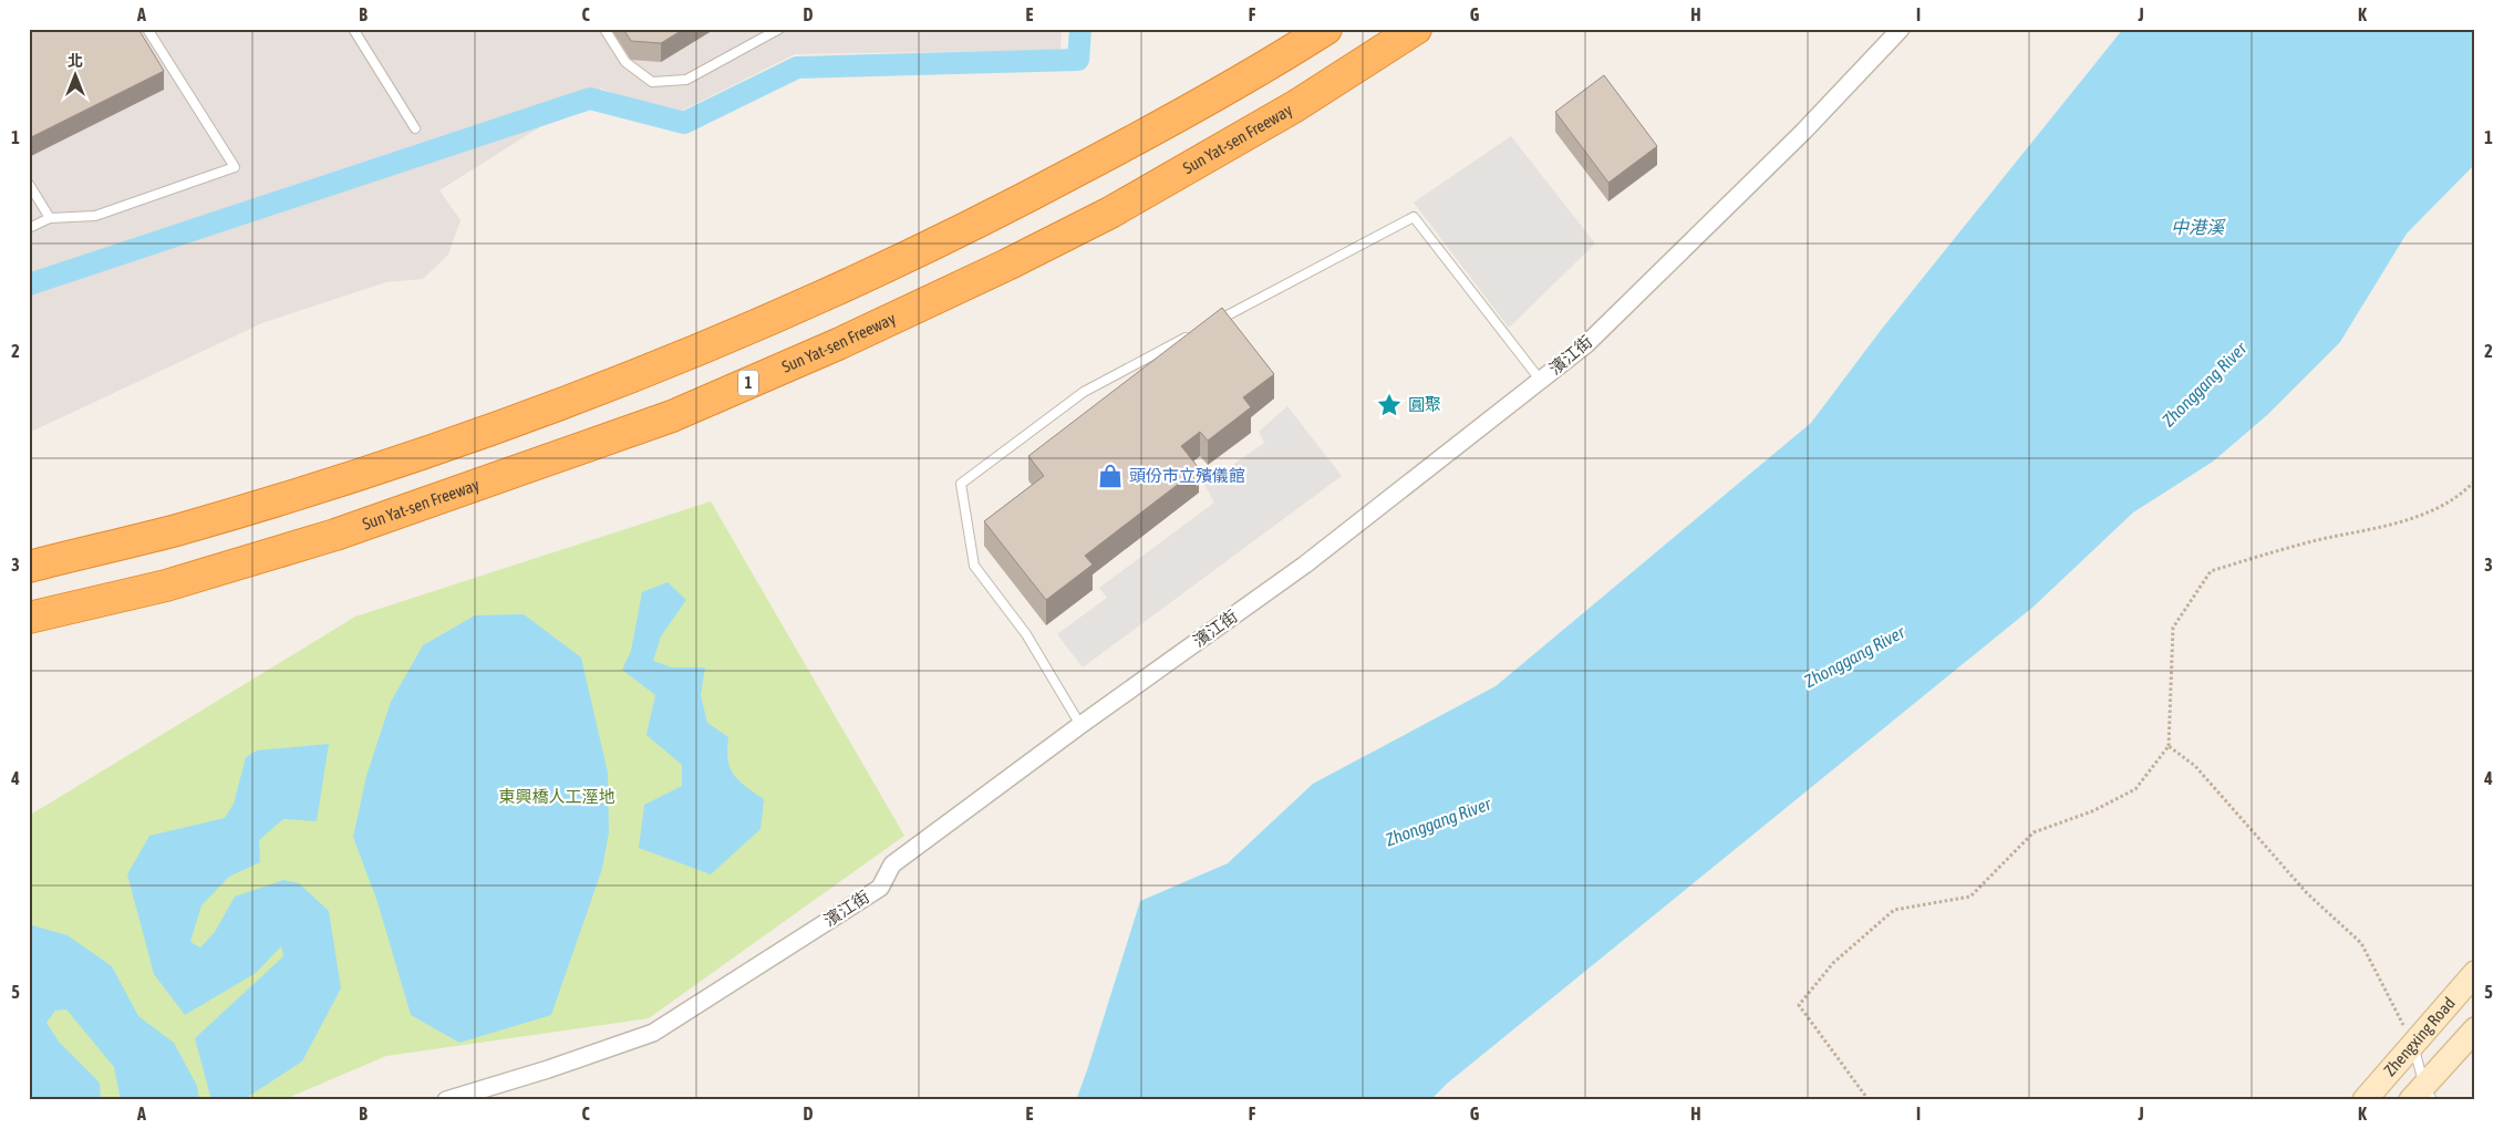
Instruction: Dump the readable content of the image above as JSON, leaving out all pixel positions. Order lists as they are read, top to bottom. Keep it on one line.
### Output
{"streets":{"highway":["Sun Yat-sen Freeway","1"],"main road":["Zhengxing Road"],"street":["濱江街"]},"water":["中港溪","Zhonggang River"],"parks":["東興橋人工溼地"],"places":{"place":["圓聚"],"shop":["頭份市立殯儀館"]},"north":"top","grid":{"columns":["A","B","C","D","E","F","G","H","I","J","K"],"rows":["1","2","3","4","5"]}}
